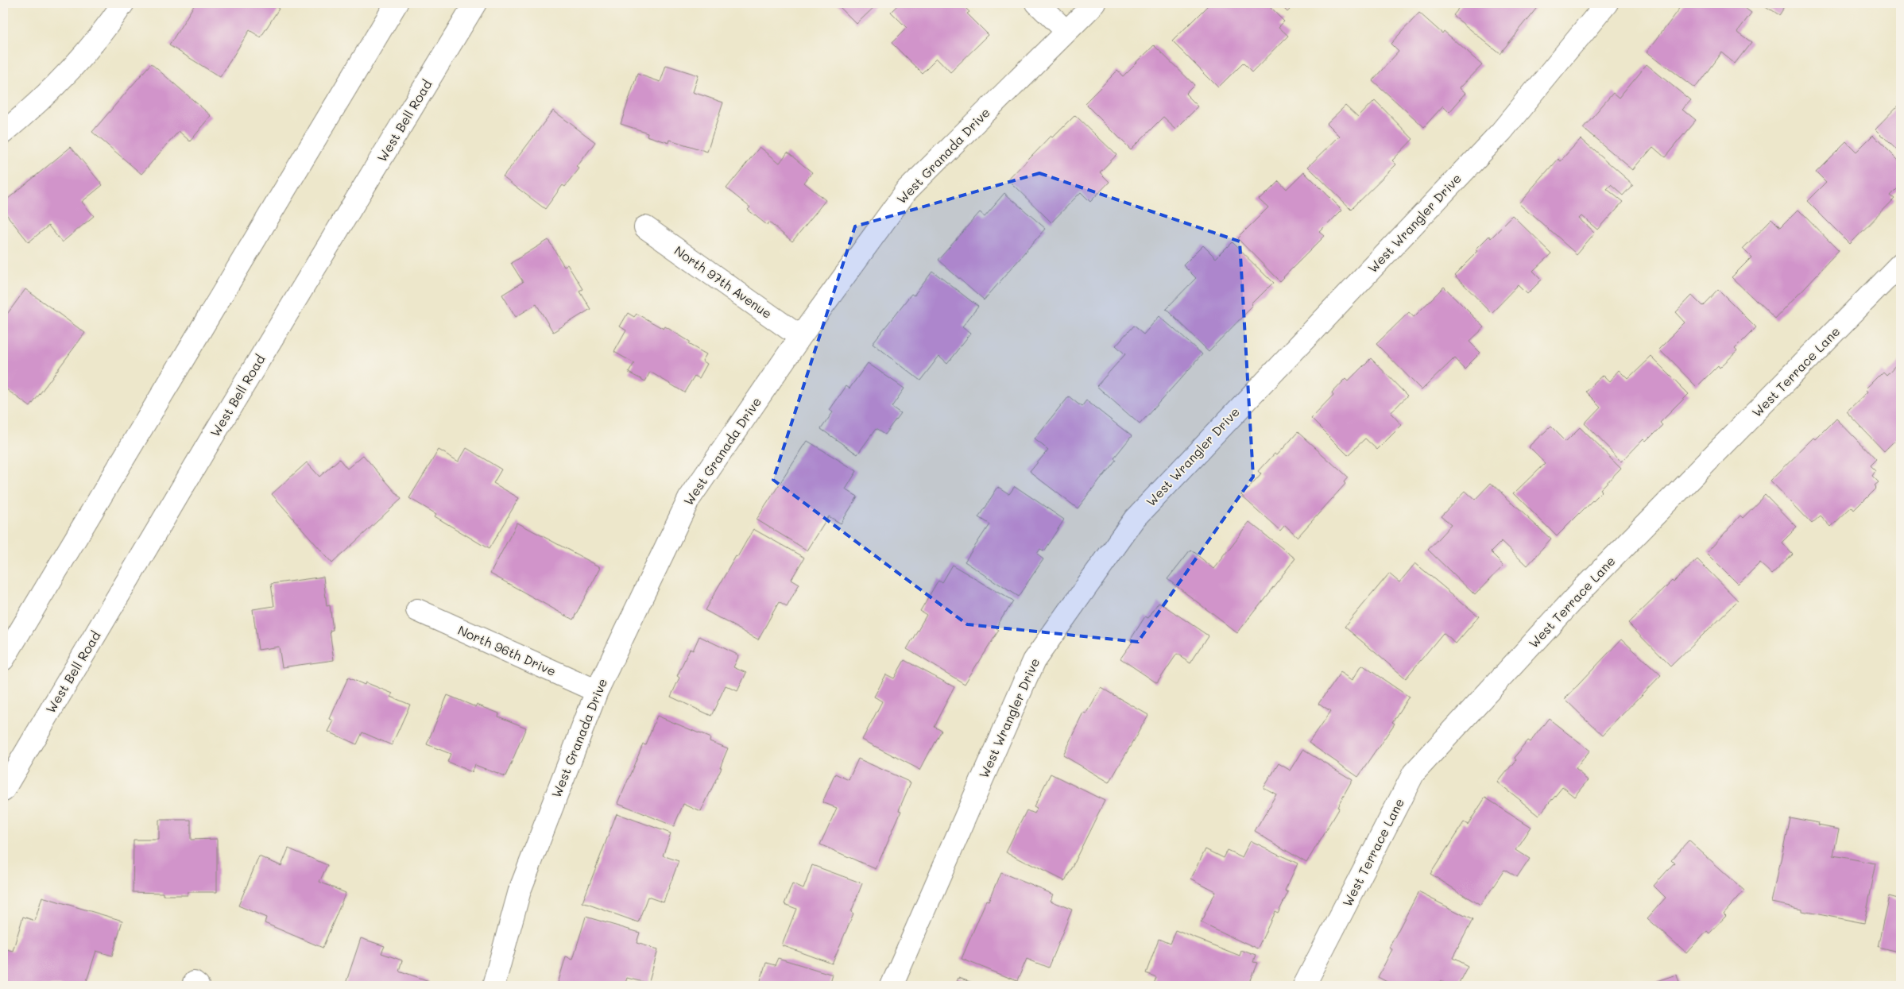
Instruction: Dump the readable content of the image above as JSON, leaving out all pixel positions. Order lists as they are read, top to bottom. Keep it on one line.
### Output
{"streets":{"street":["West Bell Road","West Granada Drive","West Wrangler Drive","North 97th Avenue","West Terrace Lane","North 96th Drive"]},"crossings":[["West Granada Drive","North 97th Avenue"],["West Granada Drive","North 96th Drive"]]}
